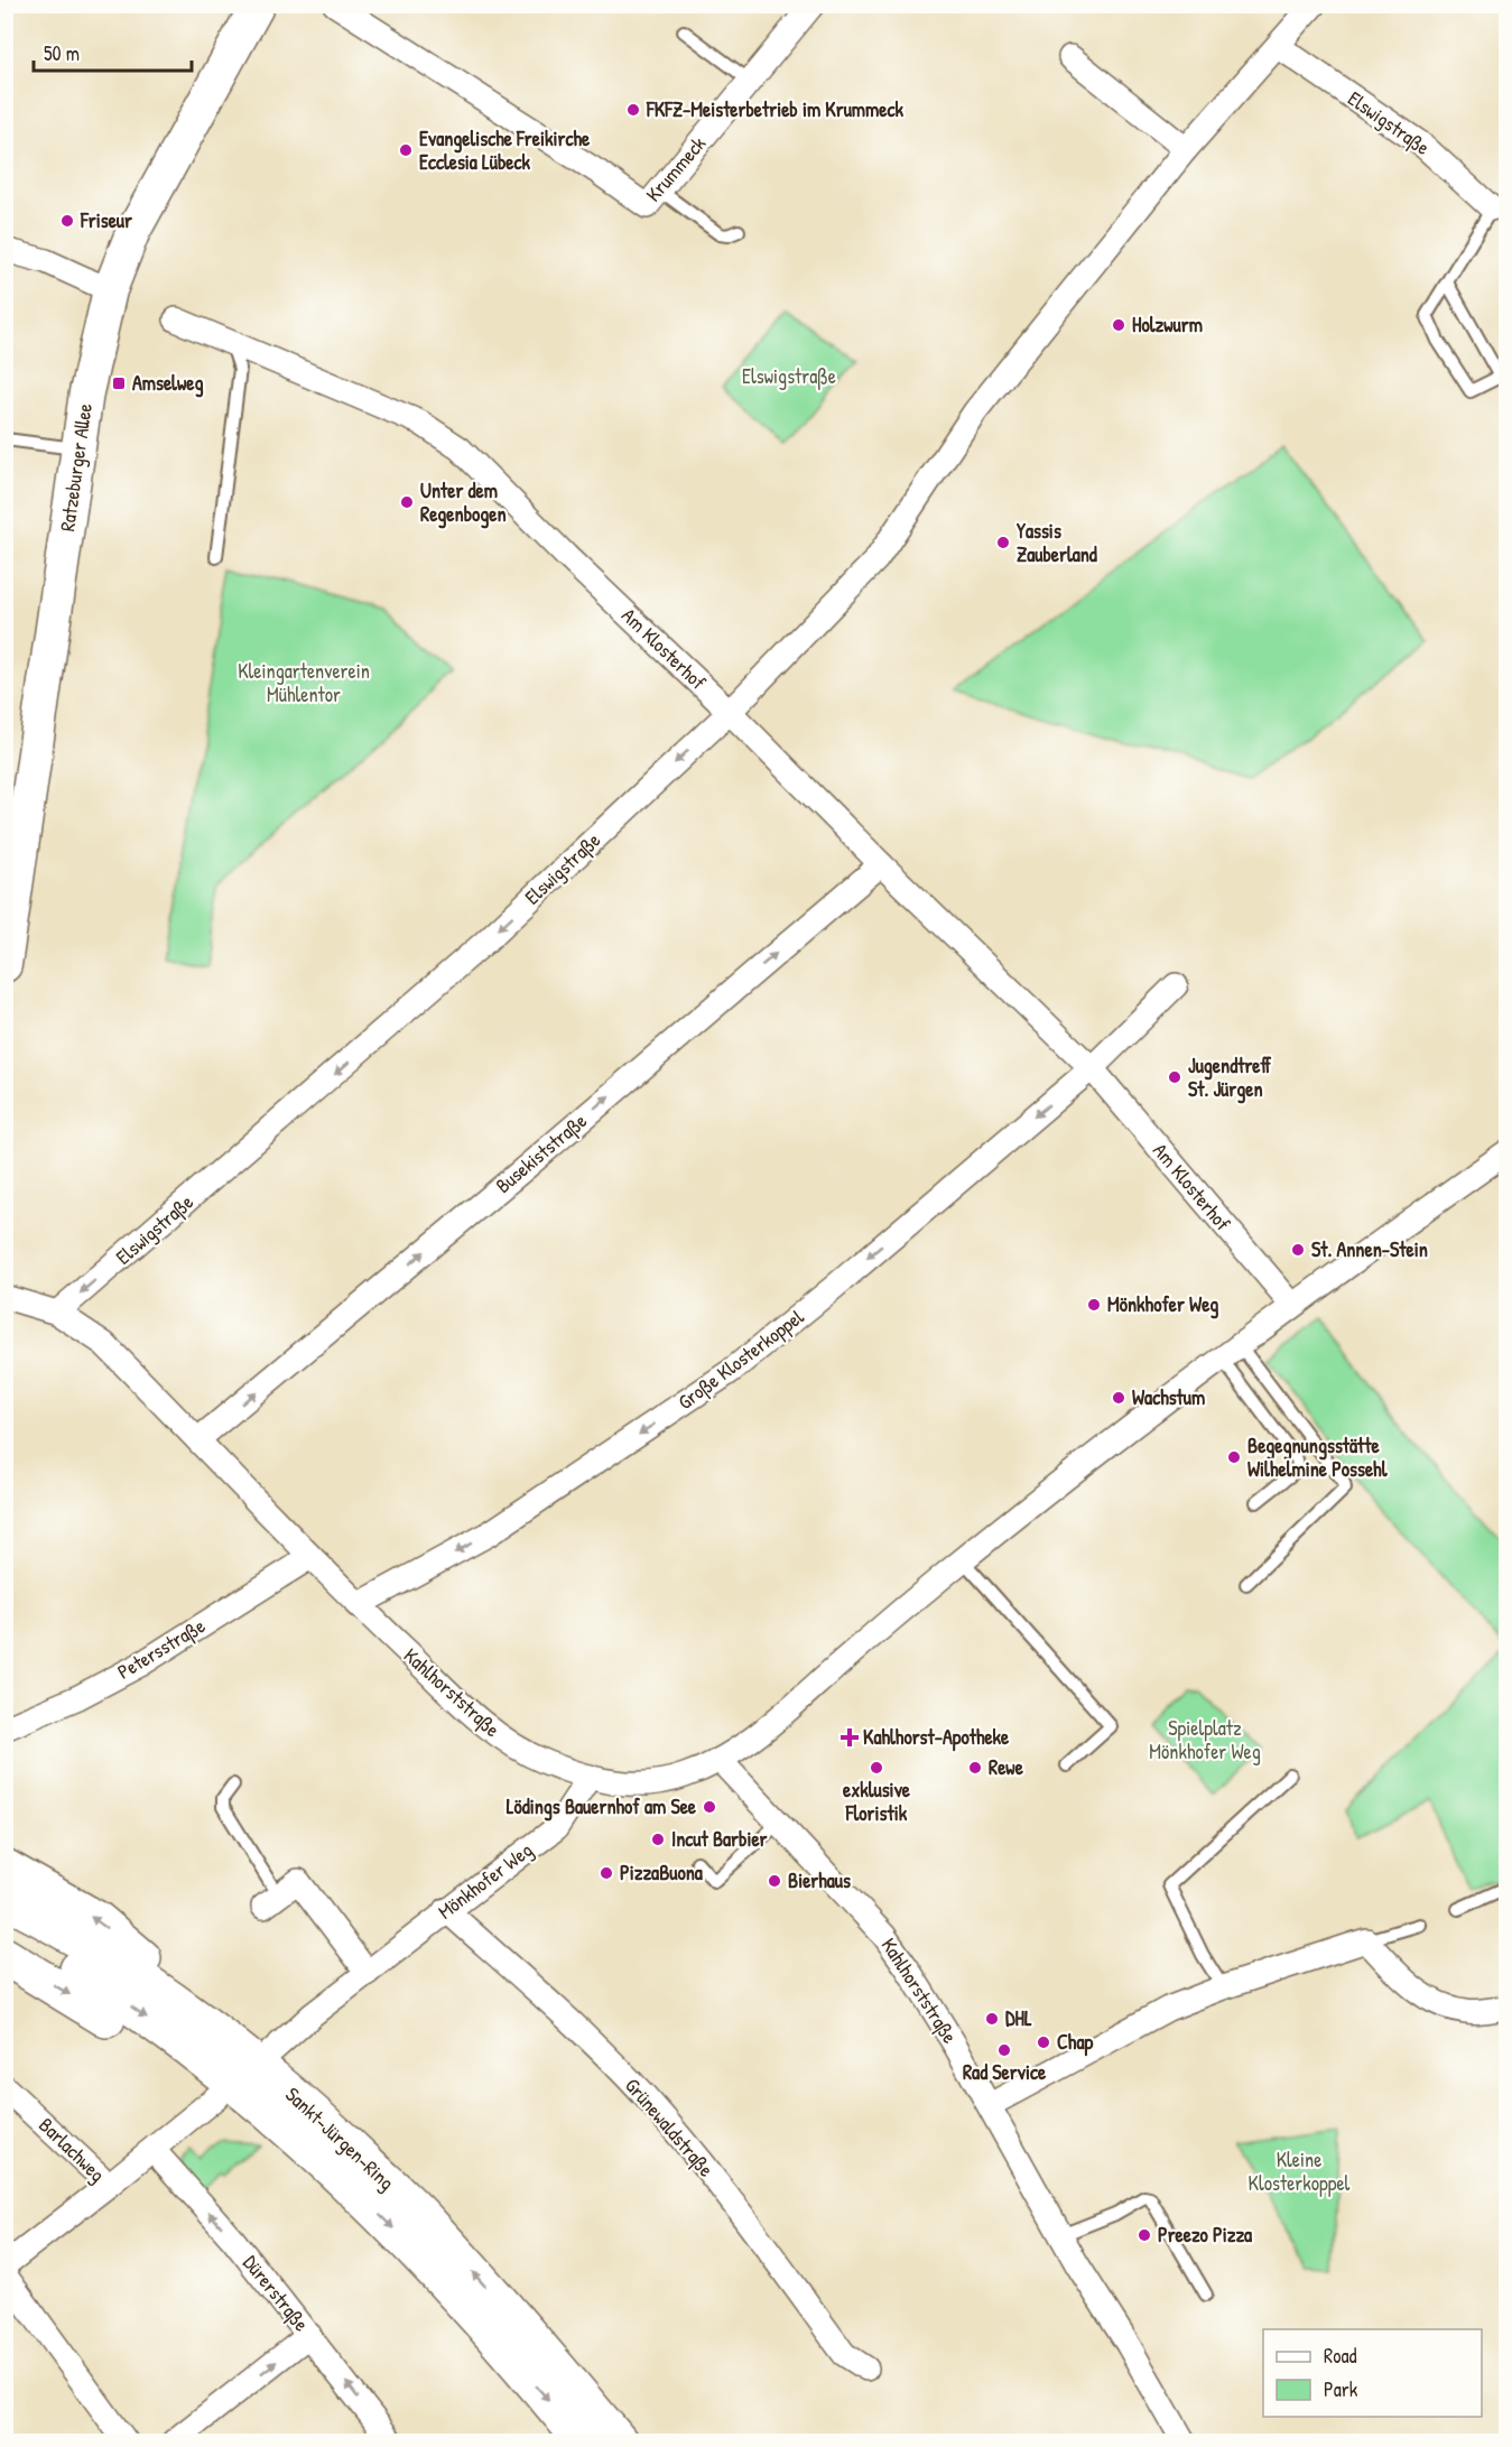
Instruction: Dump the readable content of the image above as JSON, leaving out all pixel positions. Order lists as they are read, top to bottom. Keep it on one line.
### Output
{"streets":{"main road":["Ratzeburger Allee","Sankt-Jürgen-Ring"],"street":["Elswigstraße","Krummeck","Am Klosterhof","Busekiststraße","Große Klosterkoppel","Petersstraße","Kahlhorststraße","Mönkhofer Weg","Grünewaldstraße","Barlachweg","Dürerstraße"]},"crossings":[["Elswigstraße","Am Klosterhof"],["Elswigstraße","Kahlhorststraße"],["Am Klosterhof","Busekiststraße"],["Am Klosterhof","Große Klosterkoppel"],["Busekiststraße","Kahlhorststraße"],["Große Klosterkoppel","Kahlhorststraße"],["Petersstraße","Kahlhorststraße"],["Kahlhorststraße","Mönkhofer Weg"],["Mönkhofer Weg","Grünewaldstraße"],["Mönkhofer Weg","Sankt-Jürgen-Ring"]],"one_way":["Elswigstraße","Busekiststraße","Große Klosterkoppel"],"parks":["Elswigstraße","Kleingartenverein Mühlentor","Spielplatz Mönkhofer Weg","Kleine Klosterkoppel"],"places":{"other":["FKFZ-Meisterbetrieb im Krummeck","Evangelische Freikirche Ecclesia Lübeck","Friseur","Holzwurm","Unter dem Regenbogen","Yassis Zauberland","Jugendtreff St. Jürgen","St. Annen-Stein","Mönkhofer Weg","Wachstum","Begegnungsstätte Wilhelmine Possehl","exklusive Floristik","Rewe","Lödings Bauernhof am See","Incut Barbier","PizzaBuona","Bierhaus","DHL","Chap","Rad Service","Preezo Pizza"],"transit":["Amselweg"],"health":["Kahlhorst-Apotheke"]},"legend":["Road","Park"],"scale_bar":"50 m"}
